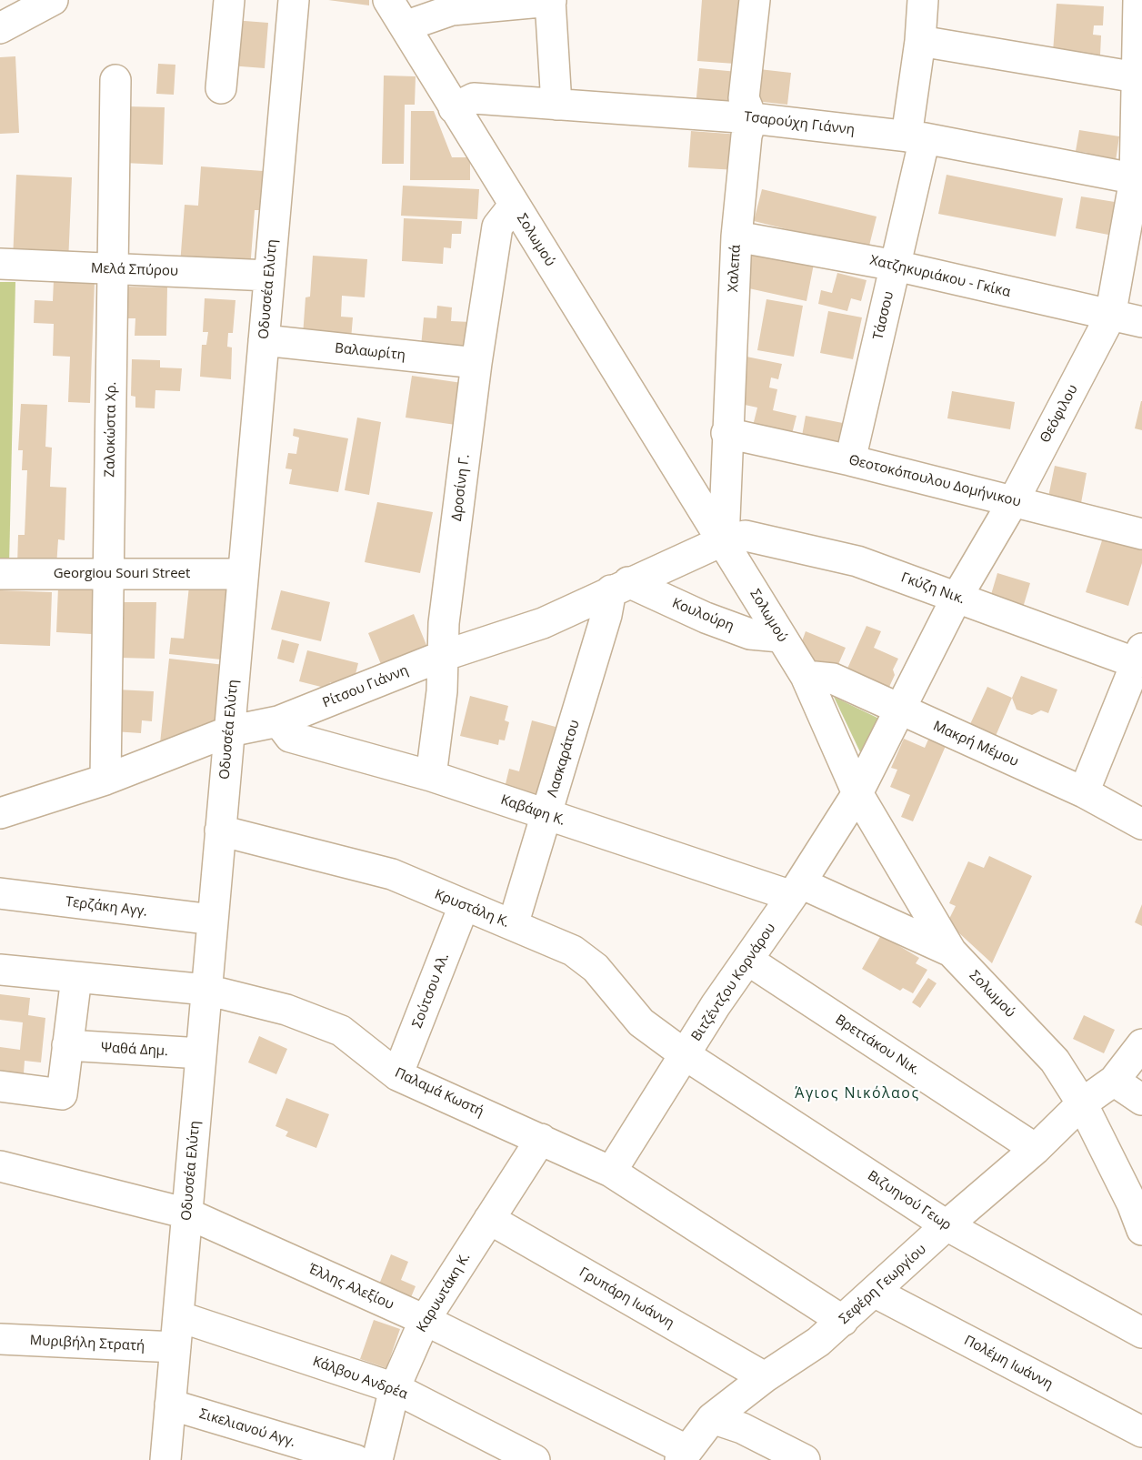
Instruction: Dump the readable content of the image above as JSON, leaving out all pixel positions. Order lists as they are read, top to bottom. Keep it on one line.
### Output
{"streets":{"street":["Τσαρούχη Γιάννη","Σολωμού","Χαλεπά","Μελά Σπύρου","Χατζηκυριάκου - Γκίκα","Οδυσσέα Ελύτη","Τάσσου","Βαλαωρίτη","Θεόφιλου","Ζαλοκώστα Χρ.","Θεοτοκόπουλου Δομήνικου","Δροσίνη Γ.","Georgiou Souri Street","Γκύζη Νικ.","Κουλούρη","Ρίτσου Γιάννη","Μακρή Μέμου","Λασκαράτου","Καβάφη Κ.","Τερζάκη Αγγ.","Κρυστάλη Κ.","Βιτζέντζου Κορνάρου","Σούτσου Αλ.","Βρεττάκου Νικ.","Ψαθά Δημ.","Παλαμά Κωστή","Βιζυηνού Γεωρ","Σεφέρη Γεωργίου","Έλλης Αλεξίου","Καρυωτάκη Κ.","Γρυπάρη Ιωάννη","Μυριβήλη Στρατή","Πολέμη Ιωάννη","Κάλβου Ανδρέα","Σικελιανού Αγγ."]},"crossings":[["Τσαρούχη Γιάννη","Σολωμού"],["Τσαρούχη Γιάννη","Χαλεπά"],["Τσαρούχη Γιάννη","Τάσσου"],["Τσαρούχη Γιάννη","Θεόφιλου"],["Σολωμού","Χαλεπά"],["Σολωμού","Θεόφιλου"],["Σολωμού","Δροσίνη Γ."],["Σολωμού","Γκύζη Νικ."],["Σολωμού","Κουλούρη"],["Σολωμού","Ρίτσου Γιάννη"],["Σολωμού","Μακρή Μέμου"],["Σολωμού","Καβάφη Κ."],["Σολωμού","Βιτζέντζου Κορνάρου"],["Σολωμού","Σεφέρη Γεωργίου"],["Χαλεπά","Χατζηκυριάκου - Γκίκα"],["Χαλεπά","Θεοτοκόπουλου Δομήνικου"],["Χαλεπά","Γκύζη Νικ."],["Χαλεπά","Ρίτσου Γιάννη"],["Μελά Σπύρου","Οδυσσέα Ελύτη"],["Μελά Σπύρου","Ζαλοκώστα Χρ."],["Χατζηκυριάκου - Γκίκα","Τάσσου"],["Χατζηκυριάκου - Γκίκα","Θεόφιλου"],["Οδυσσέα Ελύτη","Βαλαωρίτη"],["Οδυσσέα Ελύτη","Georgiou Souri Street"],["Οδυσσέα Ελύτη","Ρίτσου Γιάννη"],["Οδυσσέα Ελύτη","Τερζάκη Αγγ."],["Οδυσσέα Ελύτη","Κρυστάλη Κ."],["Οδυσσέα Ελύτη","Ψαθά Δημ."],["Οδυσσέα Ελύτη","Παλαμά Κωστή"],["Οδυσσέα Ελύτη","Έλλης Αλεξίου"],["Οδυσσέα Ελύτη","Μυριβήλη Στρατή"],["Οδυσσέα Ελύτη","Κάλβου Ανδρέα"],["Οδυσσέα Ελύτη","Σικελιανού Αγγ."],["Τάσσου","Θεοτοκόπουλου Δομήνικου"],["Βαλαωρίτη","Δροσίνη Γ."],["Θεόφιλου","Θεοτοκόπουλου Δομήνικου"],["Θεόφιλου","Γκύζη Νικ."],["Θεόφιλου","Μακρή Μέμου"],["Θεόφιλου","Βιτζέντζου Κορνάρου"],["Ζαλοκώστα Χρ.","Georgiou Souri Street"],["Ζαλοκώστα Χρ.","Ρίτσου Γιάννη"],["Δροσίνη Γ.","Ρίτσου Γιάννη"],["Δροσίνη Γ.","Καβάφη Κ."],["Γκύζη Νικ.","Ρίτσου Γιάννη"],["Κουλούρη","Ρίτσου Γιάννη"],["Κουλούρη","Λασκαράτου"],["Ρίτσου Γιάννη","Λασκαράτου"],["Ρίτσου Γιάννη","Καβάφη Κ."],["Λασκαράτου","Καβάφη Κ."],["Λασκαράτου","Κρυστάλη Κ."],["Καβάφη Κ.","Βιτζέντζου Κορνάρου"],["Κρυστάλη Κ.","Βιτζέντζου Κορνάρου"],["Κρυστάλη Κ.","Σούτσου Αλ."],["Κρυστάλη Κ.","Βιζυηνού Γεωρ"],["Βιτζέντζου Κορνάρου","Βρεττάκου Νικ."],["Βιτζέντζου Κορνάρου","Παλαμά Κωστή"],["Βιτζέντζου Κορνάρου","Βιζυηνού Γεωρ"],["Σούτσου Αλ.","Παλαμά Κωστή"],["Βρεττάκου Νικ.","Σεφέρη Γεωργίου"],["Παλαμά Κωστή","Σεφέρη Γεωργίου"],["Παλαμά Κωστή","Καρυωτάκη Κ."],["Βιζυηνού Γεωρ","Σεφέρη Γεωργίου"],["Σεφέρη Γεωργίου","Έλλης Αλεξίου"],["Σεφέρη Γεωργίου","Γρυπάρη Ιωάννη"],["Σεφέρη Γεωργίου","Πολέμη Ιωάννη"],["Έλλης Αλεξίου","Καρυωτάκη Κ."],["Καρυωτάκη Κ.","Γρυπάρη Ιωάννη"],["Καρυωτάκη Κ.","Κάλβου Ανδρέα"]],"districts":["Άγιος Νικόλαος"]}
